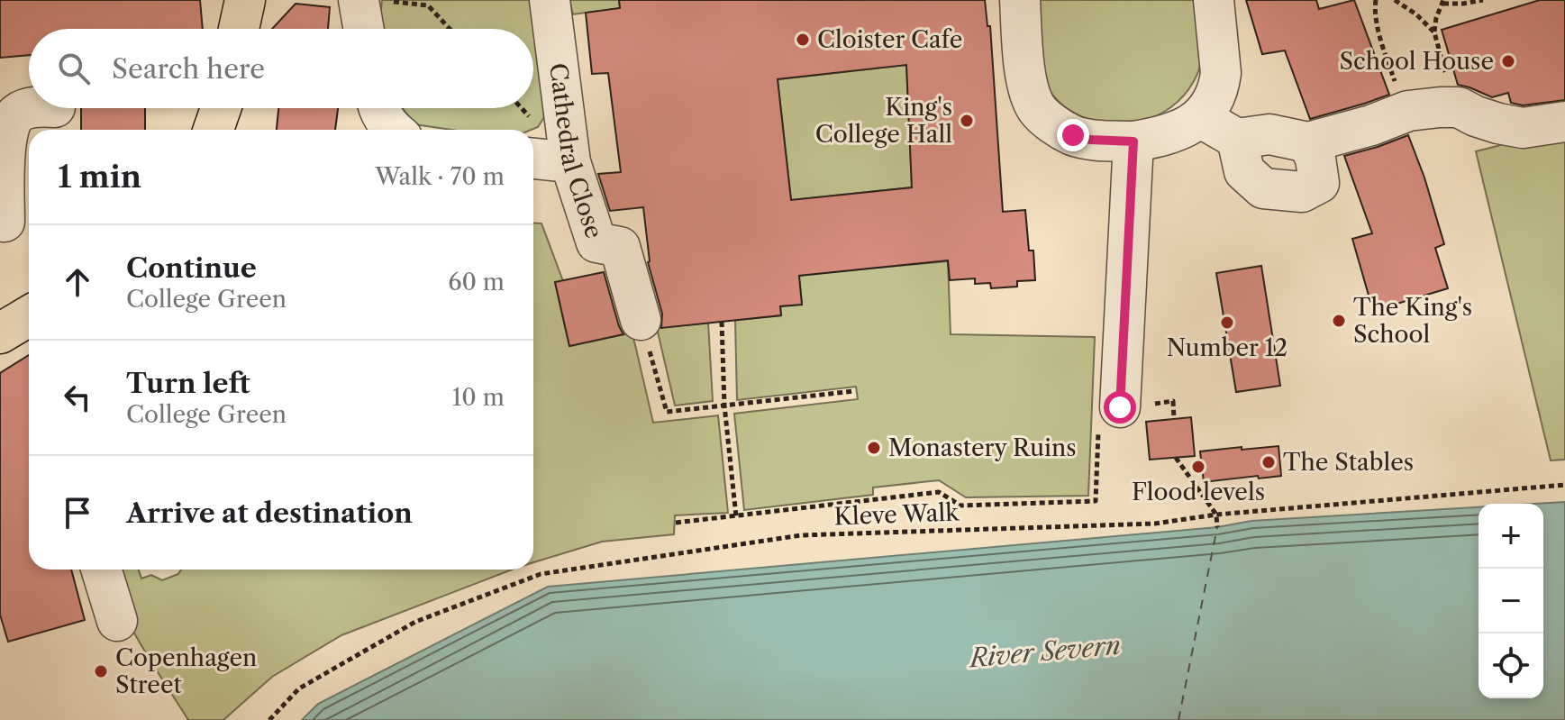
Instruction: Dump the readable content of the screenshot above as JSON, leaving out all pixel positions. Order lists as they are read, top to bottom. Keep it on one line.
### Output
{"streets":{"street":["Cathedral Close"],"path":["Kleve Walk"]},"water":["River Severn"],"places":["Cloister Cafe","School House","King's College Hall","The King's School","Number 12","Monastery Ruins","The Stables","Flood levels","Copenhagen Street"],"page":{"search":"Search here","heading":["1 min","Walk · 70 m"],"list":[["Continue","College Green","60 m"],["Turn left","College Green","10 m"],"Arrive at destination"],"map_buttons":["+","−"]}}
